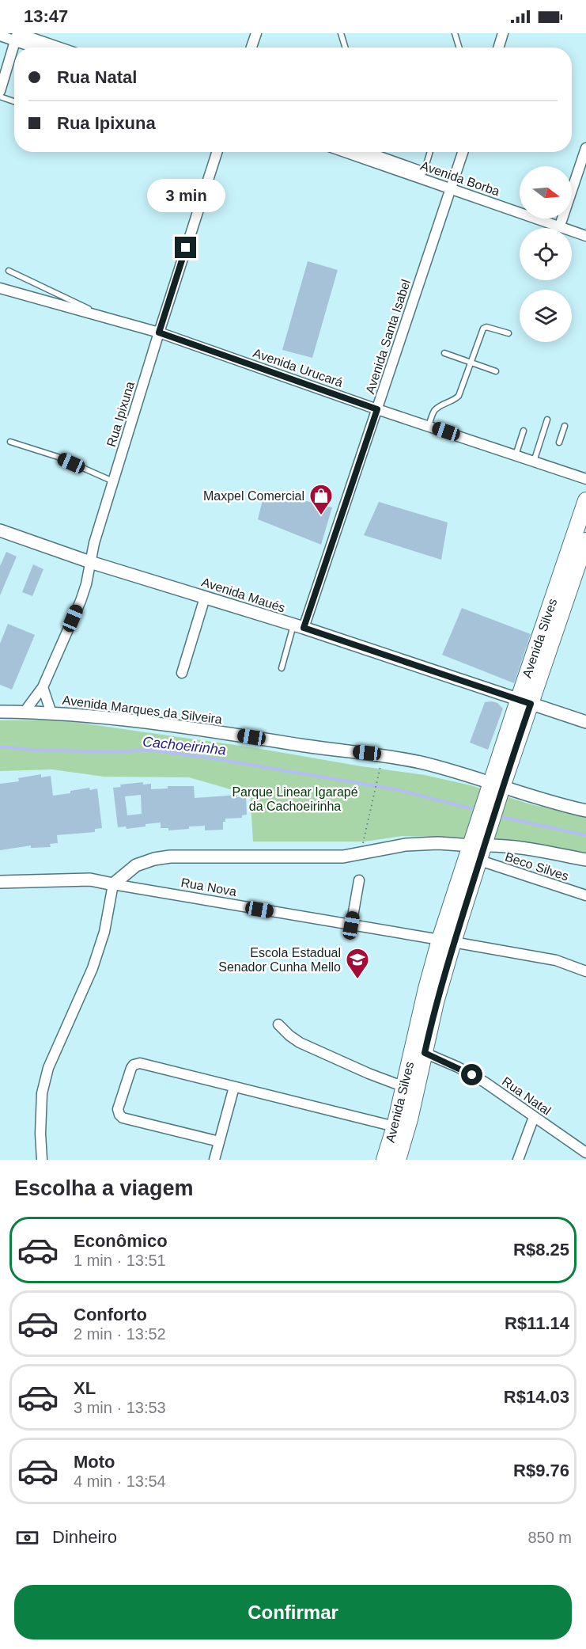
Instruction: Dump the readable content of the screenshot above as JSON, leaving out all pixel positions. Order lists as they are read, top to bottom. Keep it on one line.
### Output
{"streets":{"main road":["Avenida Silves"],"street":["Avenida Borba","Avenida Santa Isabel","Avenida Urucará","Rua Ipixuna","Avenida Maués","Avenida Marques da Silveira","Beco Silves","Rua Nova","Rua Natal"]},"crossings":[["Avenida Borba","Avenida Santa Isabel"],["Avenida Santa Isabel","Avenida Urucará"],["Avenida Santa Isabel","Avenida Maués"],["Avenida Urucará","Rua Ipixuna"],["Rua Ipixuna","Avenida Maués"],["Rua Ipixuna","Avenida Marques da Silveira"],["Avenida Maués","Avenida Silves"],["Avenida Silves","Avenida Marques da Silveira"],["Avenida Silves","Beco Silves"],["Avenida Silves","Rua Nova"],["Avenida Silves","Rua Natal"]],"water":["Cachoeirinha"],"parks":["Parque Linear Igarapé da Cachoeirinha"],"places":{"shop":["Maxpel Comercial"],"school or university":["Escola Estadual Senador Cunha Mello"]},"north":"right","page":{"status":"13:47","banner":["Rua Natal","Rua Ipixuna"],"bubble":"3 min","heading":"Escolha a viagem","list":[{"name":"Econômico","note":"1 min · 13:51","value":"R$8.25"},{"name":"Conforto","note":"2 min · 13:52","value":"R$11.14"},{"name":"XL","note":"3 min · 13:53","value":"R$14.03"},{"name":"Moto","note":"4 min · 13:54","value":"R$9.76"}],"pay":["Dinheiro","850 m"],"buttons":"Confirmar"}}
